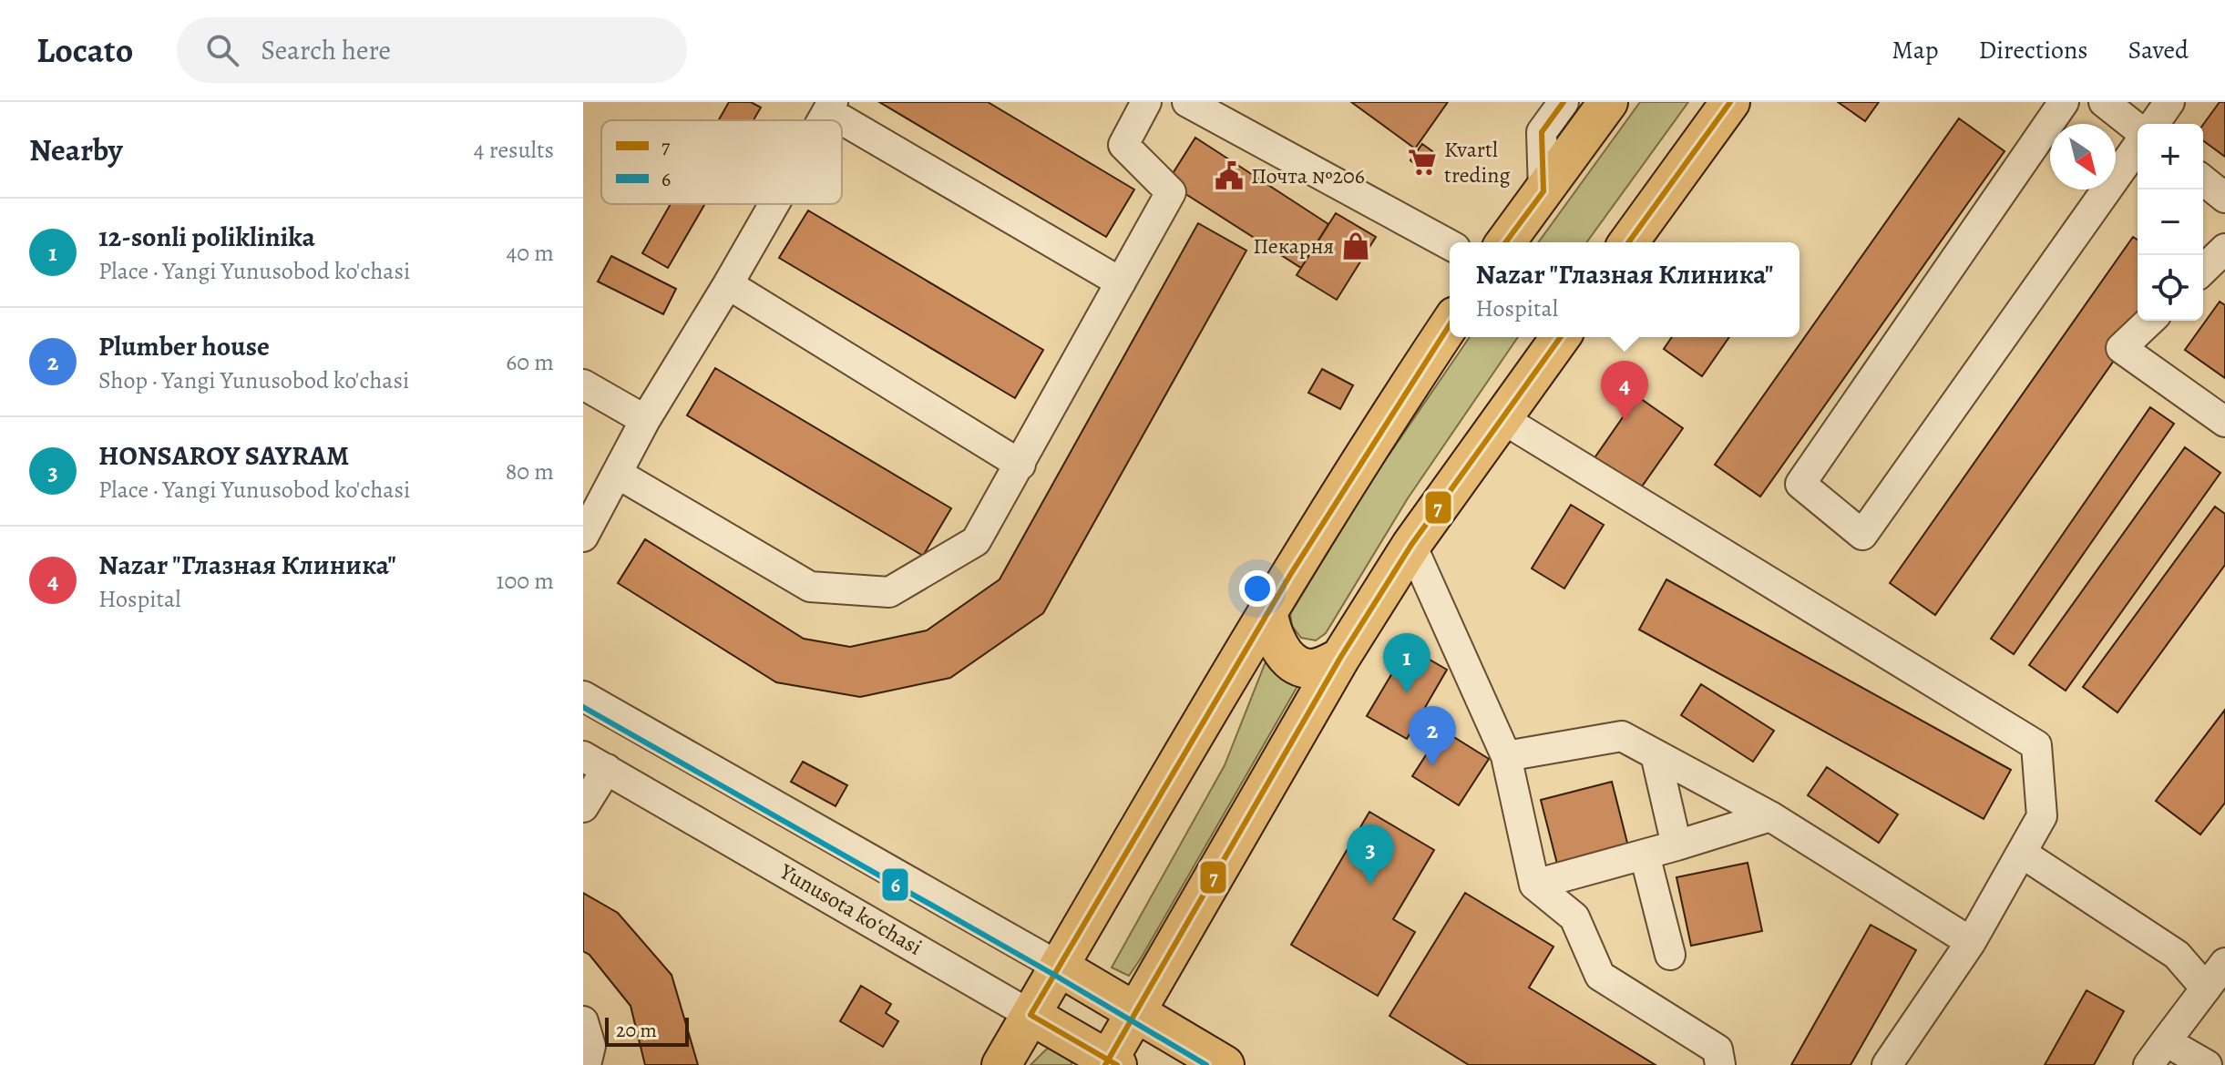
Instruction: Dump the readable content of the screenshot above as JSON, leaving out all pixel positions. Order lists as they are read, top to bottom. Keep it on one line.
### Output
{"streets":{"main road":["Yunusota koʻchasi"]},"places":{"supermarket":["Kvartl treding"],"public building":["Почта №206"],"shop":["Пекарня"]},"lines":["transit line 7","transit line 6"],"legend":["7","6"],"scale_bar":"20 m","north":"bottom right","page":{"header":"Locato","search":"Search here","nav":["Map","Directions","Saved"],"heading":["Nearby","4 results"],"map_buttons":["+","−"],"list":[{"mark":"1","name":"12-sonli poliklinika","note":"Place · Yangi Yunusobod ko'chasi","value":"40 m"},{"mark":"2","name":"Plumber house","note":"Shop · Yangi Yunusobod ko'chasi","value":"60 m"},{"mark":"3","name":"HONSAROY SAYRAM","note":"Place · Yangi Yunusobod ko'chasi","value":"80 m"},{"mark":"4","name":"Nazar \"Глазная Клиника\"","note":"Hospital","value":"100 m"}],"popup":["Nazar \"Глазная Клиника\"","Hospital"],"pins":["4","1","2","3"],"scale":"20 m"}}
